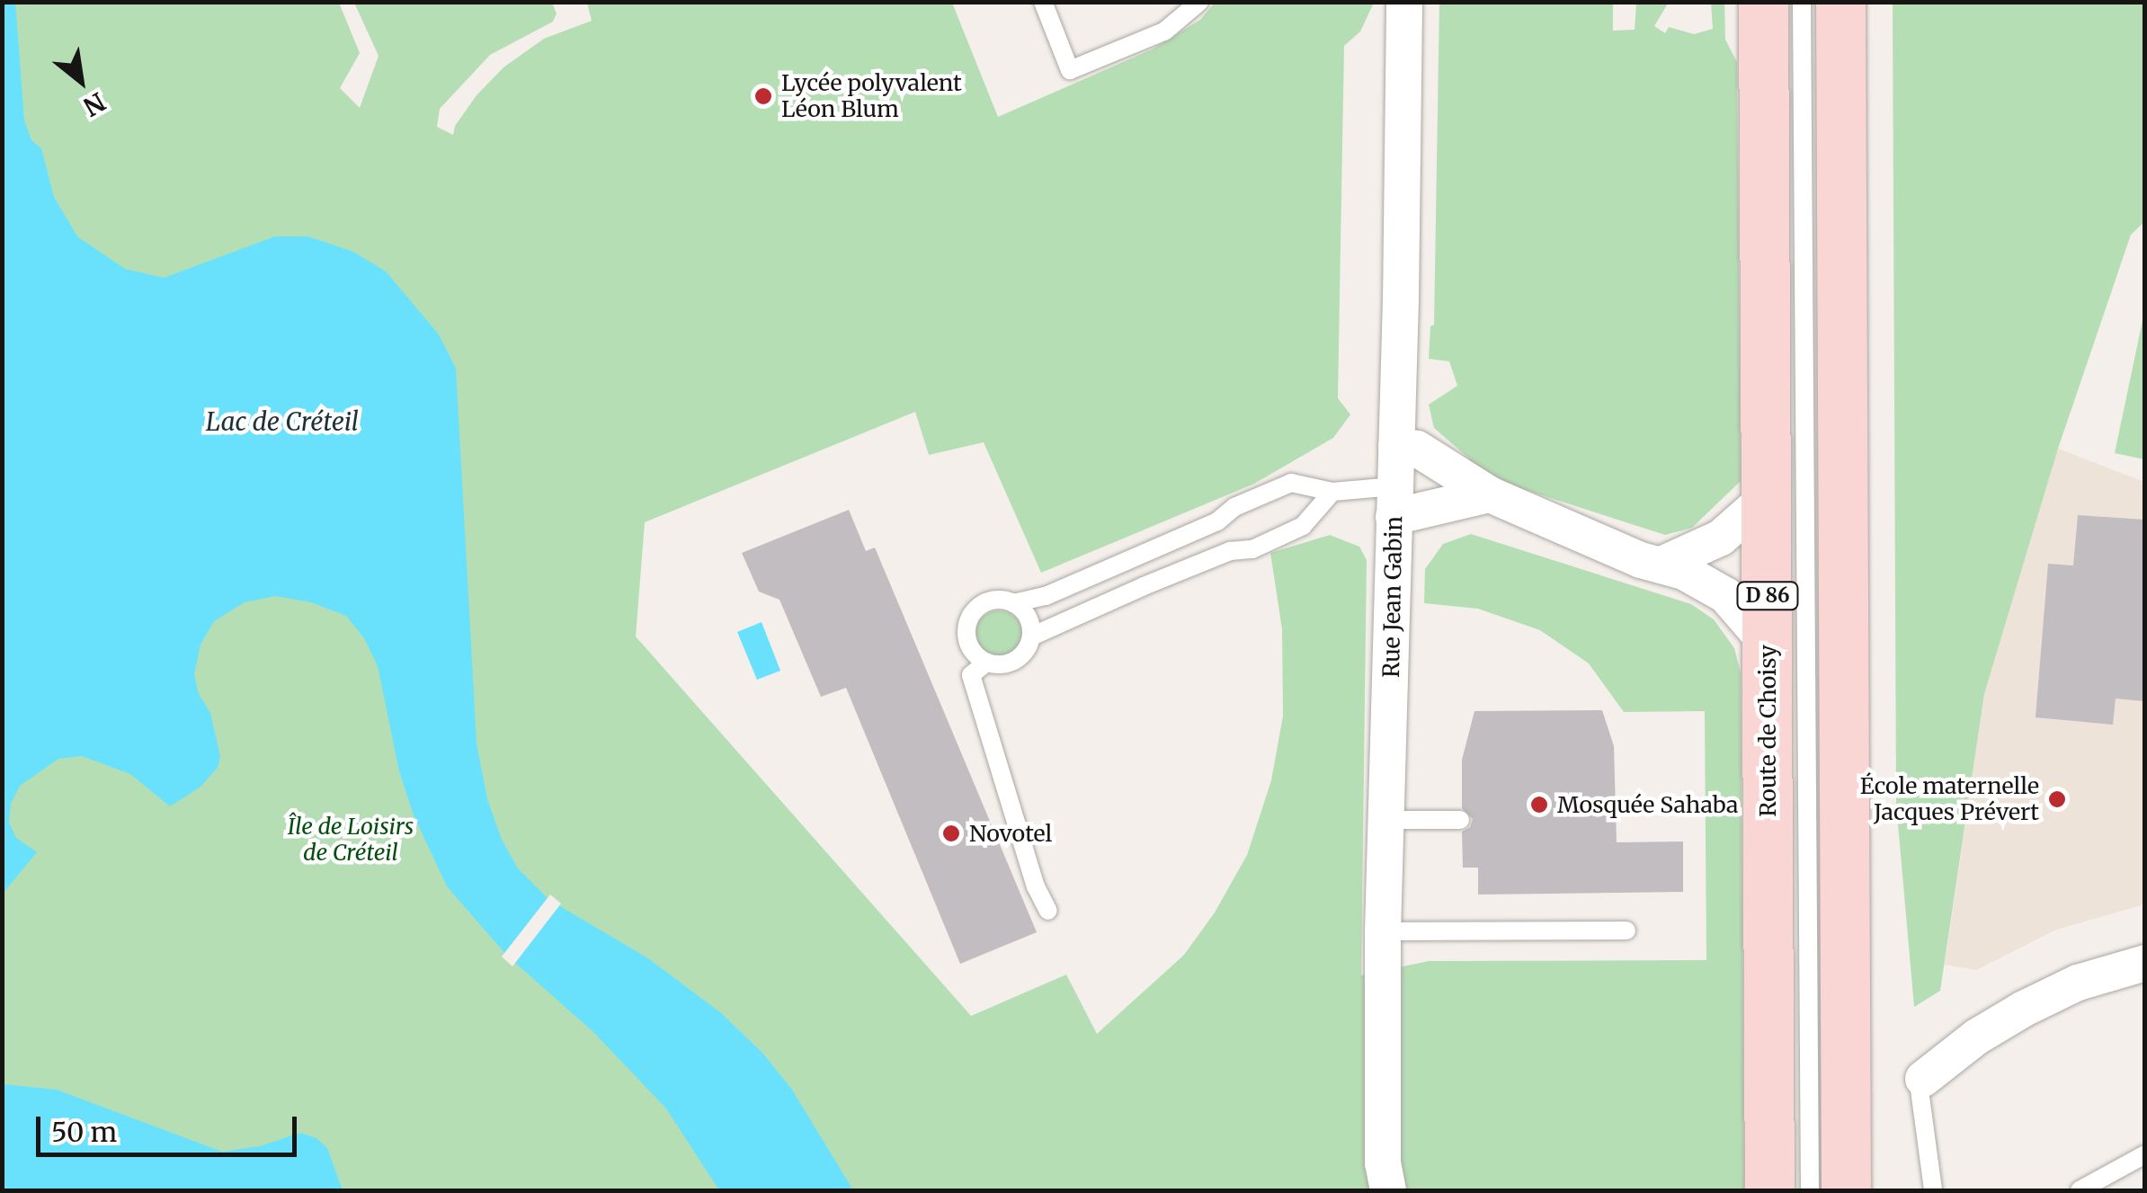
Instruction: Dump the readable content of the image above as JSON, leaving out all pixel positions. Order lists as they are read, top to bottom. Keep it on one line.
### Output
{"streets":{"main road":["D 86","Route de Choisy"],"street":["Rue Jean Gabin"]},"water":["Lac de Créteil"],"parks":["Île de Loisirs de Créteil"],"places":["Lycée polyvalent Léon Blum","École maternelle Jacques Prévert","Mosquée Sahaba","Novotel"],"scale_bar":"50 m","north":"bottom right"}
